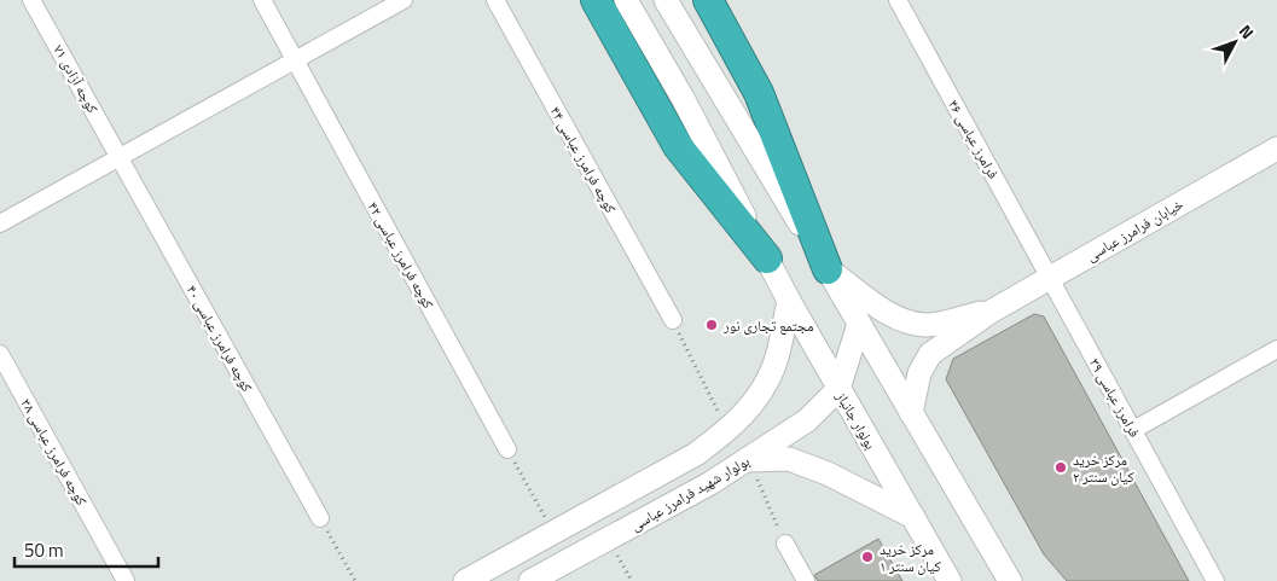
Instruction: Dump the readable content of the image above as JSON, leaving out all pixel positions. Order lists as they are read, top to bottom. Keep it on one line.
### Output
{"streets":{"main road":["خیابان فرامرز عباسی","بولوار جانباز","بولوار شهید فرامرز عباسی"],"street":["کوچه آزادی ۷۱","فرامرز عباسی ۴۶","کوچه فرامرز عباسی ۴۴","کوچه فرامرز عباسی ۴۲","کوچه فرامرز عباسی ۴۰","فرامرز عباسی ۳۹","کوچه فرامرز عباسی ۳۸"]},"crossings":[["کوچه آزادی ۷۱","کوچه فرامرز عباسی ۴۰"],["فرامرز عباسی ۴۶","خیابان فرامرز عباسی"],["فرامرز عباسی ۴۶","فرامرز عباسی ۳۹"],["خیابان فرامرز عباسی","فرامرز عباسی ۳۹"],["بولوار جانباز","بولوار شهید فرامرز عباسی"]],"places":["مجتمع تجاری نور","مرکز خرید کیان سنتر ۲","مرکز خرید کیان سنتر ۱"],"scale_bar":"50 m","north":"top right"}
